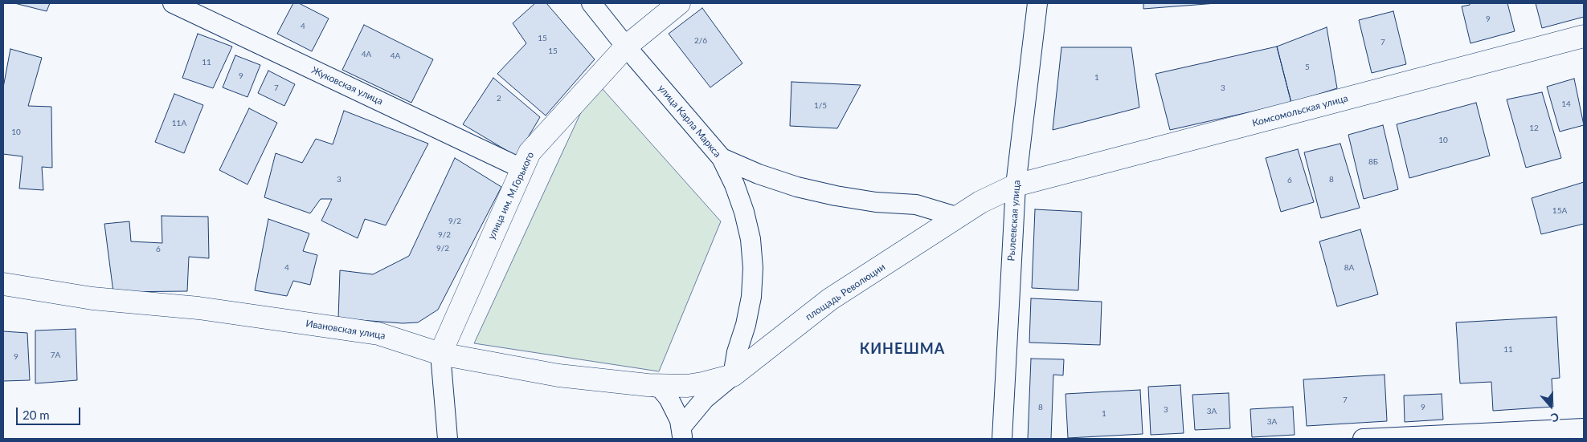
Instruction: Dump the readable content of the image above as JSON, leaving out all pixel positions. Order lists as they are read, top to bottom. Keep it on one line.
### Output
{"streets":{"street":["Жуковская улица","Комсомольская улица","улица Карла Маркса","улица им. М.Горького","Рылеевская улица","площадь Революции","Ивановская улица"]},"crossings":[["Жуковская улица","улица им. М.Горького"],["Комсомольская улица","Рылеевская улица"],["Комсомольская улица","площадь Революции"],["улица Карла Маркса","улица им. М.Горького"],["улица Карла Маркса","площадь Революции"],["улица Карла Маркса","Ивановская улица"],["улица им. М.Горького","Ивановская улица"],["Рылеевская улица","площадь Революции"],["площадь Революции","Ивановская улица"]],"districts":["КИНЕШМА"],"house_numbers":["9","4","15","2/6","7","15","4А","4А","11","5","9","1","7","3","2","14","1/5","11А","12","10","10","8Б","3","8","6","15А","9/2","9/2","9/2","6","4","8А","11","7А","9","7","8","9","3","3А","1","3А"],"scale_bar":"20 m","north":"bottom"}
